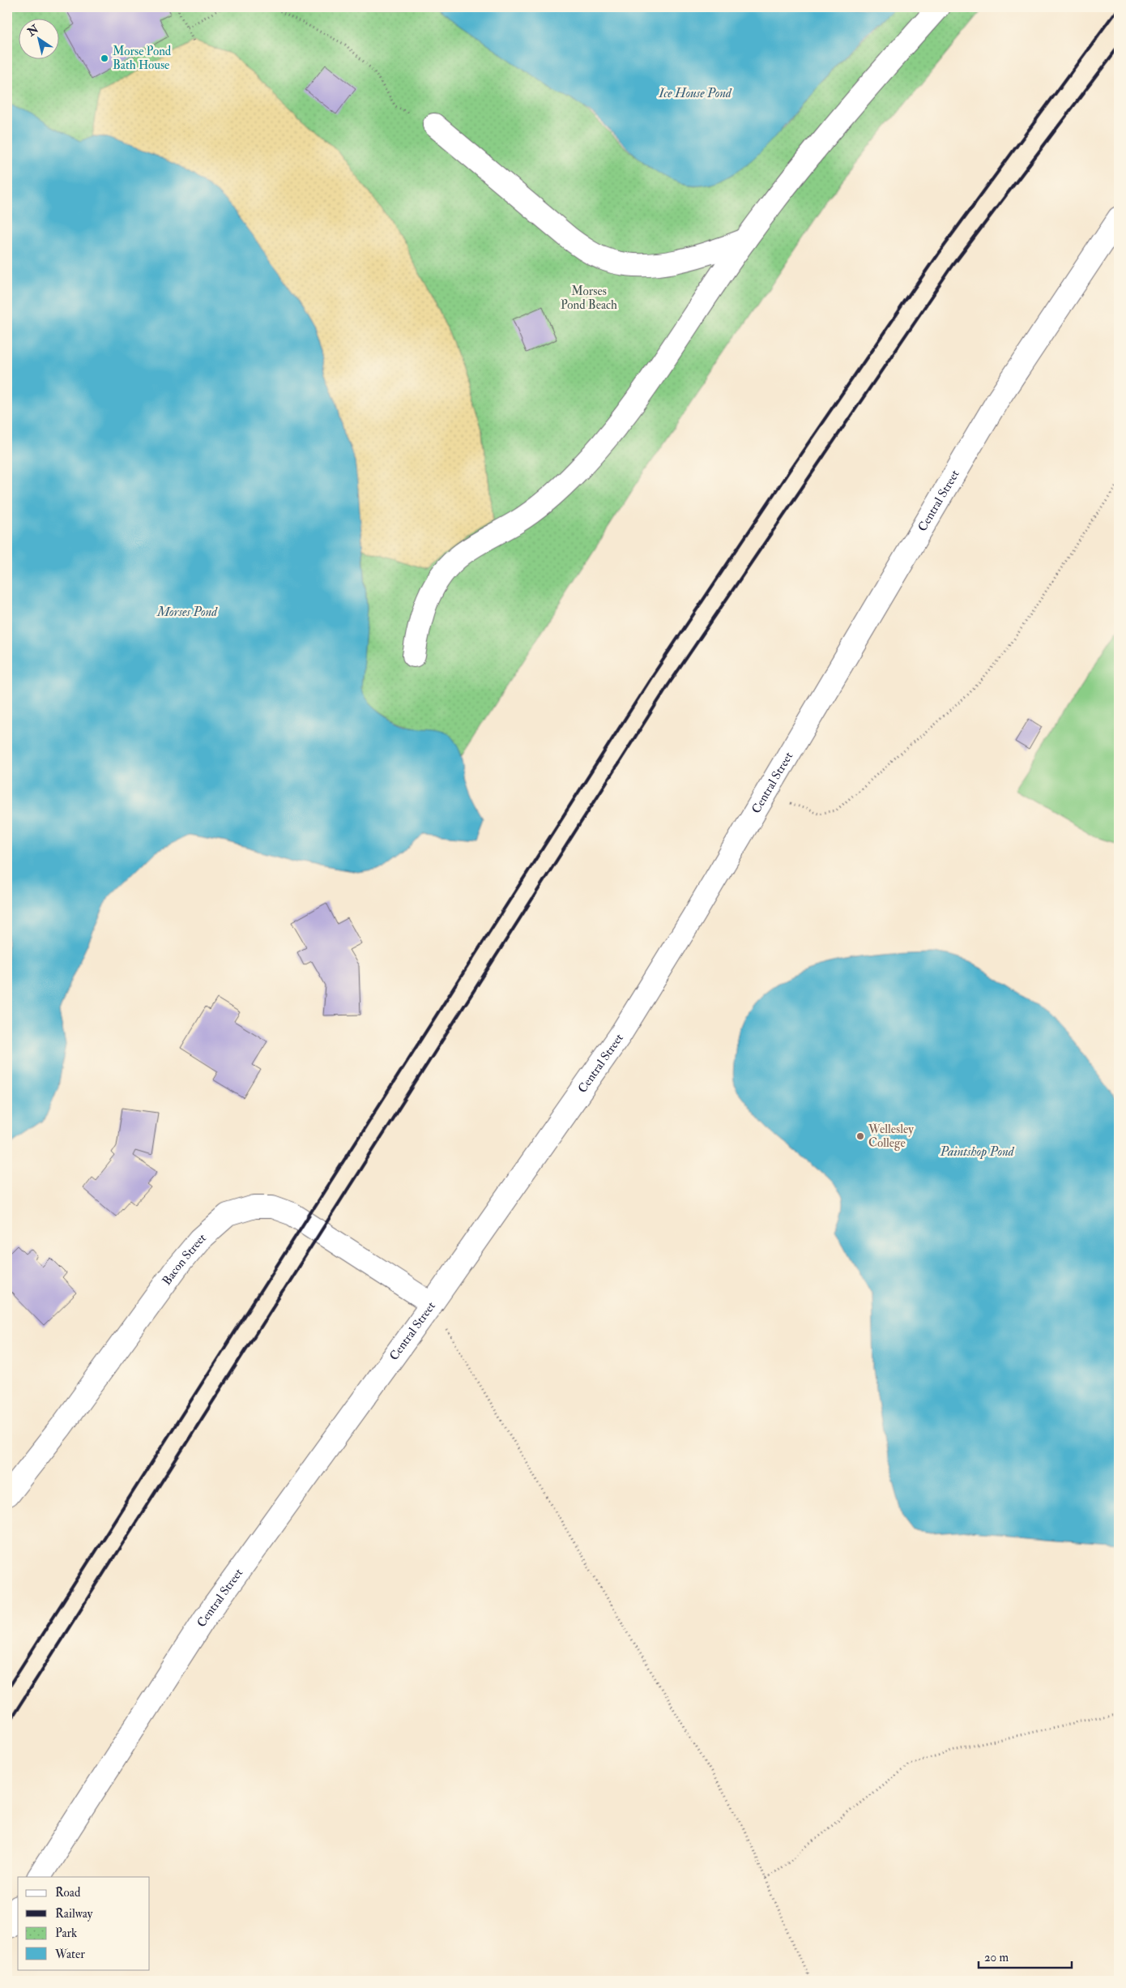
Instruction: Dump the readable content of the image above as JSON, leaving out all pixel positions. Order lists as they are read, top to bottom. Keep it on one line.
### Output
{"streets":{"main road":["Central Street","Bacon Street"]},"crossings":[["Central Street","Bacon Street"]],"water":["Ice House Pond","Morses Pond","Paintshop Pond"],"parks":["Morses Pond Beach"],"places":["Morse Pond Bath House","Wellesley College"],"legend":["Road","Railway","Park","Water"],"scale_bar":"20 m","north":"top left"}
